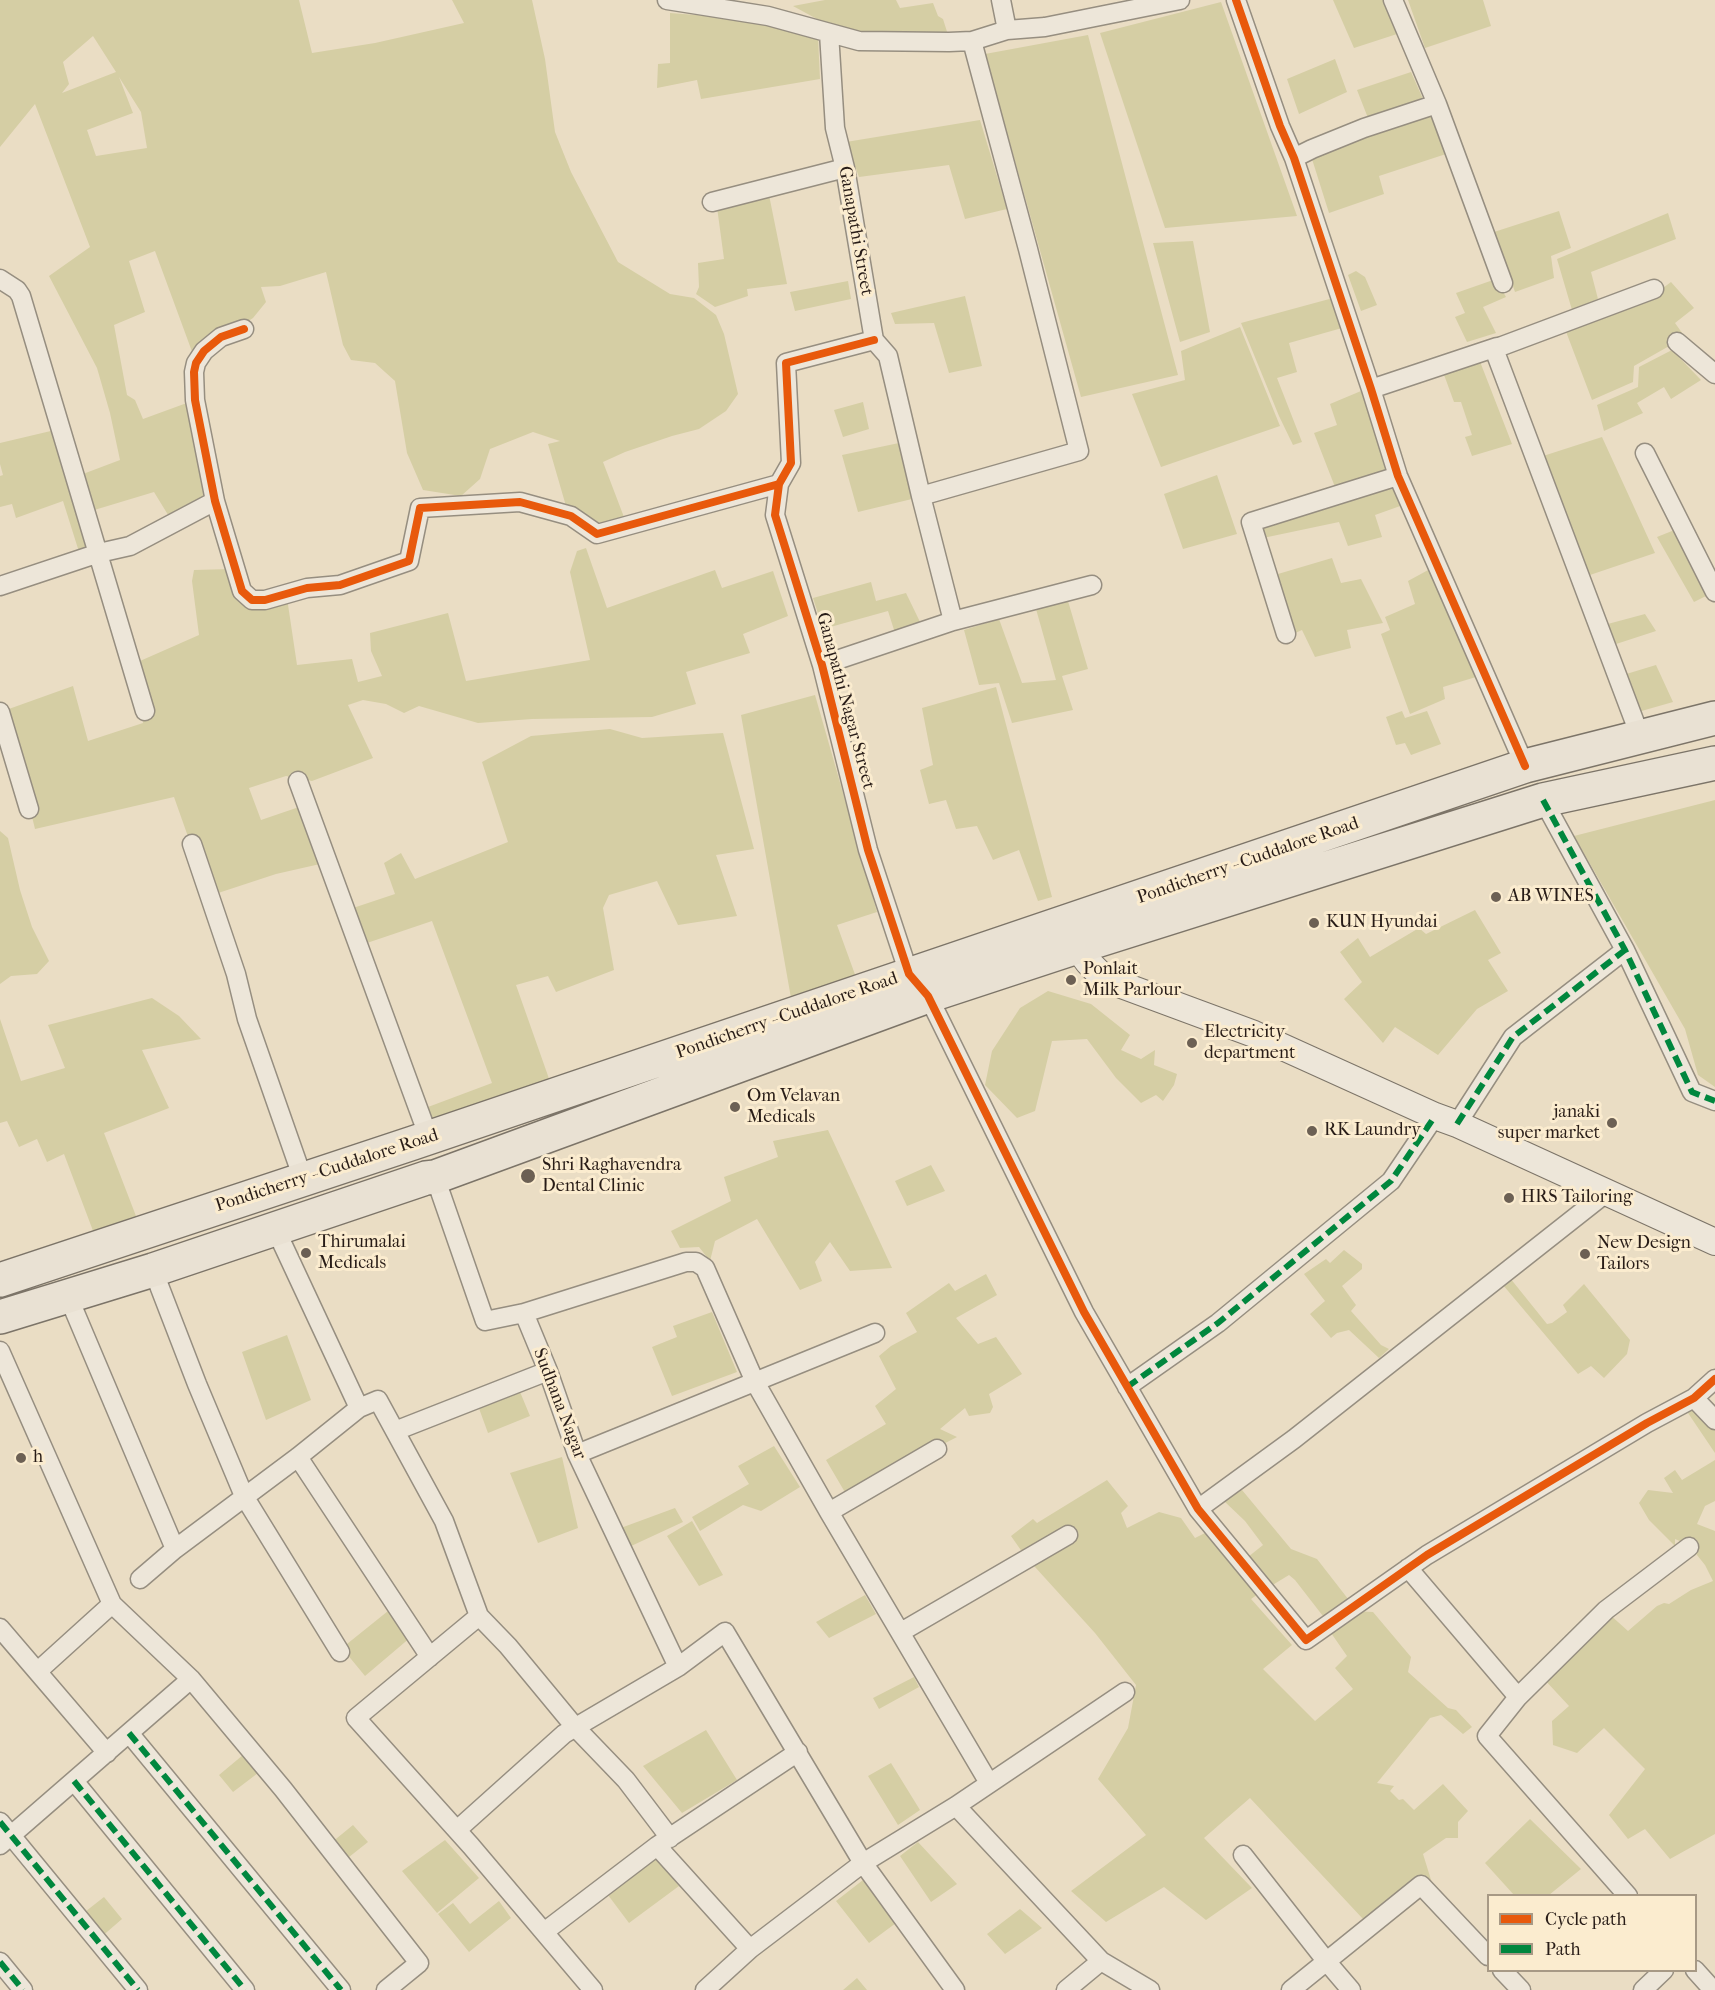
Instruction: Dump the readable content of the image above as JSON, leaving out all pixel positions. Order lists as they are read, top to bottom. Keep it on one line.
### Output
{"streets":{"highway":["Pondicherry - Cuddalore Road"],"street":["Ganapathi Street","Ganapathi Nagar Street","Sudhana Nagar"]},"crossings":[["Ganapathi Street","Ganapathi Nagar Street"],["Ganapathi Nagar Street","Pondicherry - Cuddalore Road"]],"places":["AB WINES","KUN Hyundai","Ponlait Milk Parlour","Electricity department","Om Velavan Medicals","janaki super market","RK Laundry","Shri Raghavendra Dental Clinic","HRS Tailoring","Thirumalai Medicals","New Design Tailors","h"],"legend":["Cycle path","Path"]}
